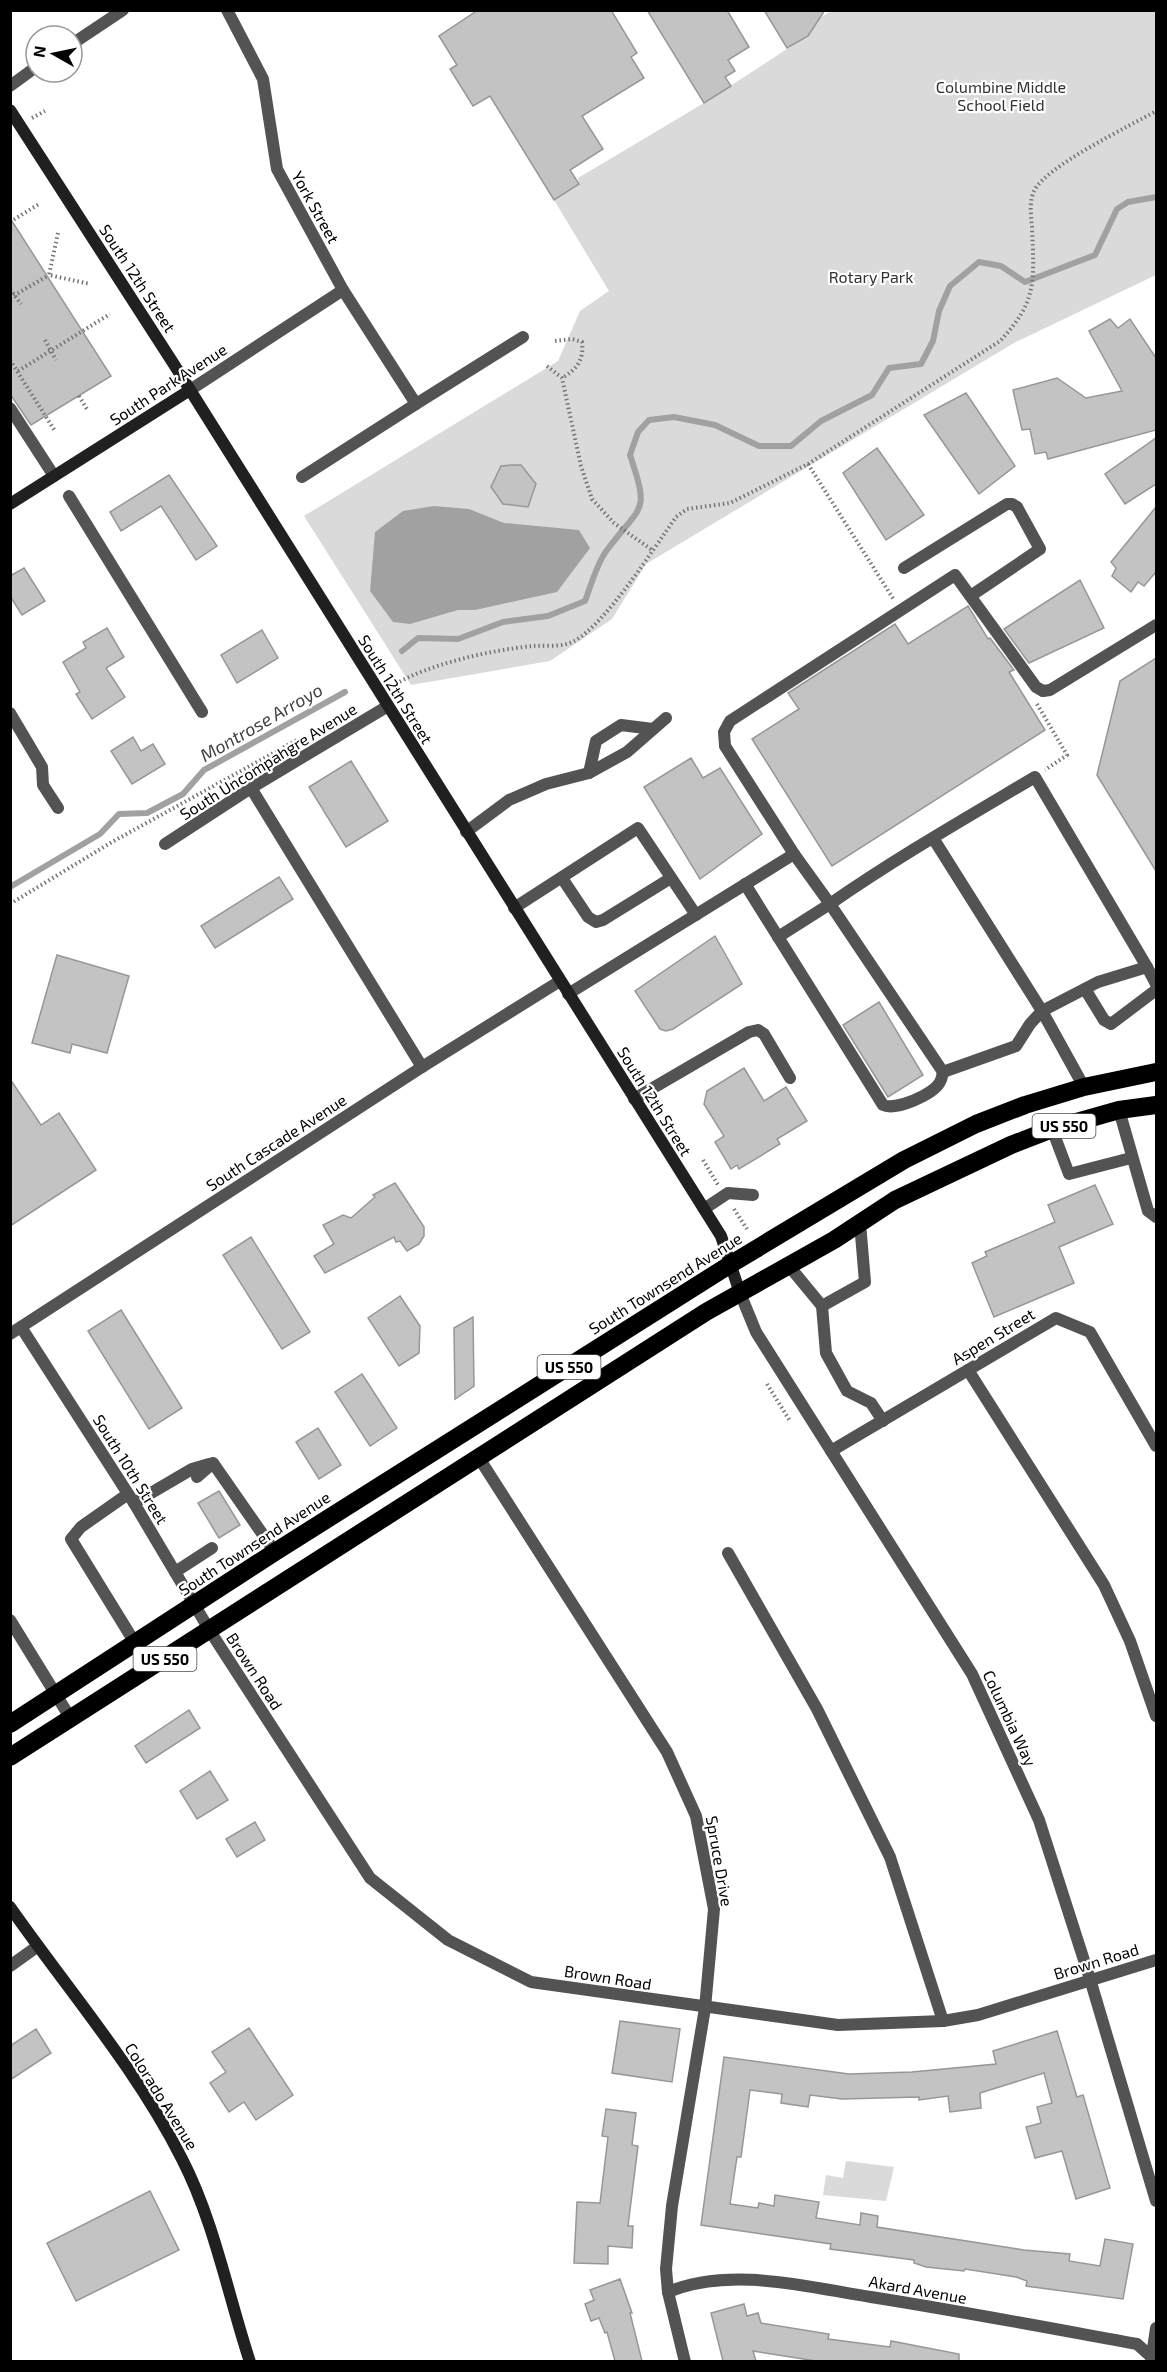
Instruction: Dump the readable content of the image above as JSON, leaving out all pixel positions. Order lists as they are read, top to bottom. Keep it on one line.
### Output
{"streets":{"highway":["US 550","South Townsend Avenue"],"street":["York Street","South 12th Street","South Park Avenue","South Uncompahgre Avenue","South Cascade Avenue","Aspen Street","South 10th Street","Brown Road","Columbia Way","Spruce Drive","Colorado Avenue","Akard Avenue"]},"crossings":[["York Street","South Park Avenue"],["South 12th Street","South Park Avenue"],["South 12th Street","South Uncompahgre Avenue"],["South 12th Street","US 550"],["South 12th Street","South Cascade Avenue"],["South 12th Street","South Townsend Avenue"],["South 12th Street","Columbia Way"],["US 550","South 10th Street"],["US 550","Brown Road"],["US 550","Columbia Way"],["US 550","Spruce Drive"],["South Cascade Avenue","South 10th Street"],["South Townsend Avenue","South 10th Street"],["Aspen Street","Columbia Way"],["South 10th Street","Brown Road"],["Brown Road","Columbia Way"],["Brown Road","Spruce Drive"],["Spruce Drive","Akard Avenue"]],"water":["Montrose Arroyo"],"parks":["Columbine Middle School Field","Rotary Park"],"north":"left"}
